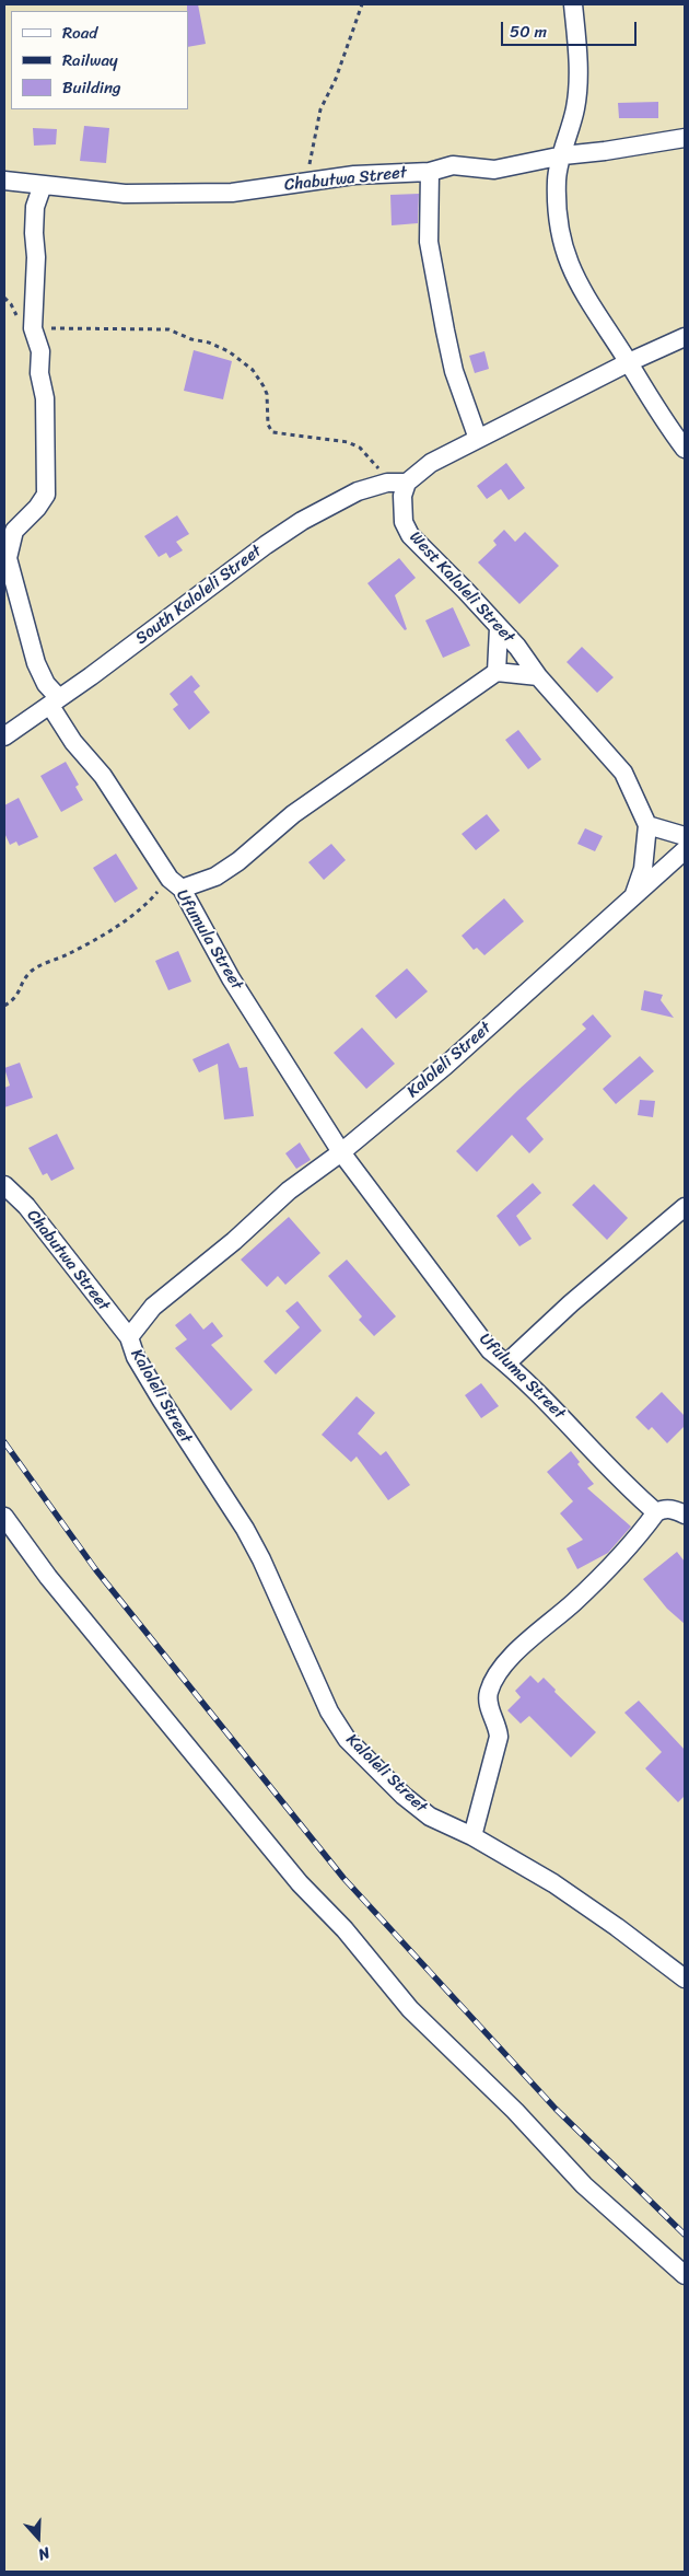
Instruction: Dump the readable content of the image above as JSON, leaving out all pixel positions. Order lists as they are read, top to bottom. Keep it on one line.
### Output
{"streets":{"street":["Chabutwa Street","West Kaloleli Street","South Kaloleli Street","Ufumula Street","Kaloleli Street","Ufuluma Street"]},"crossings":[["Chabutwa Street","Ufumula Street"],["Chabutwa Street","Kaloleli Street"],["West Kaloleli Street","South Kaloleli Street"],["South Kaloleli Street","Ufumula Street"],["Ufumula Street","Kaloleli Street"],["Ufumula Street","Ufuluma Street"],["Kaloleli Street","Ufuluma Street"]],"legend":["Road","Railway","Building"],"scale_bar":"50 m","north":"bottom"}
